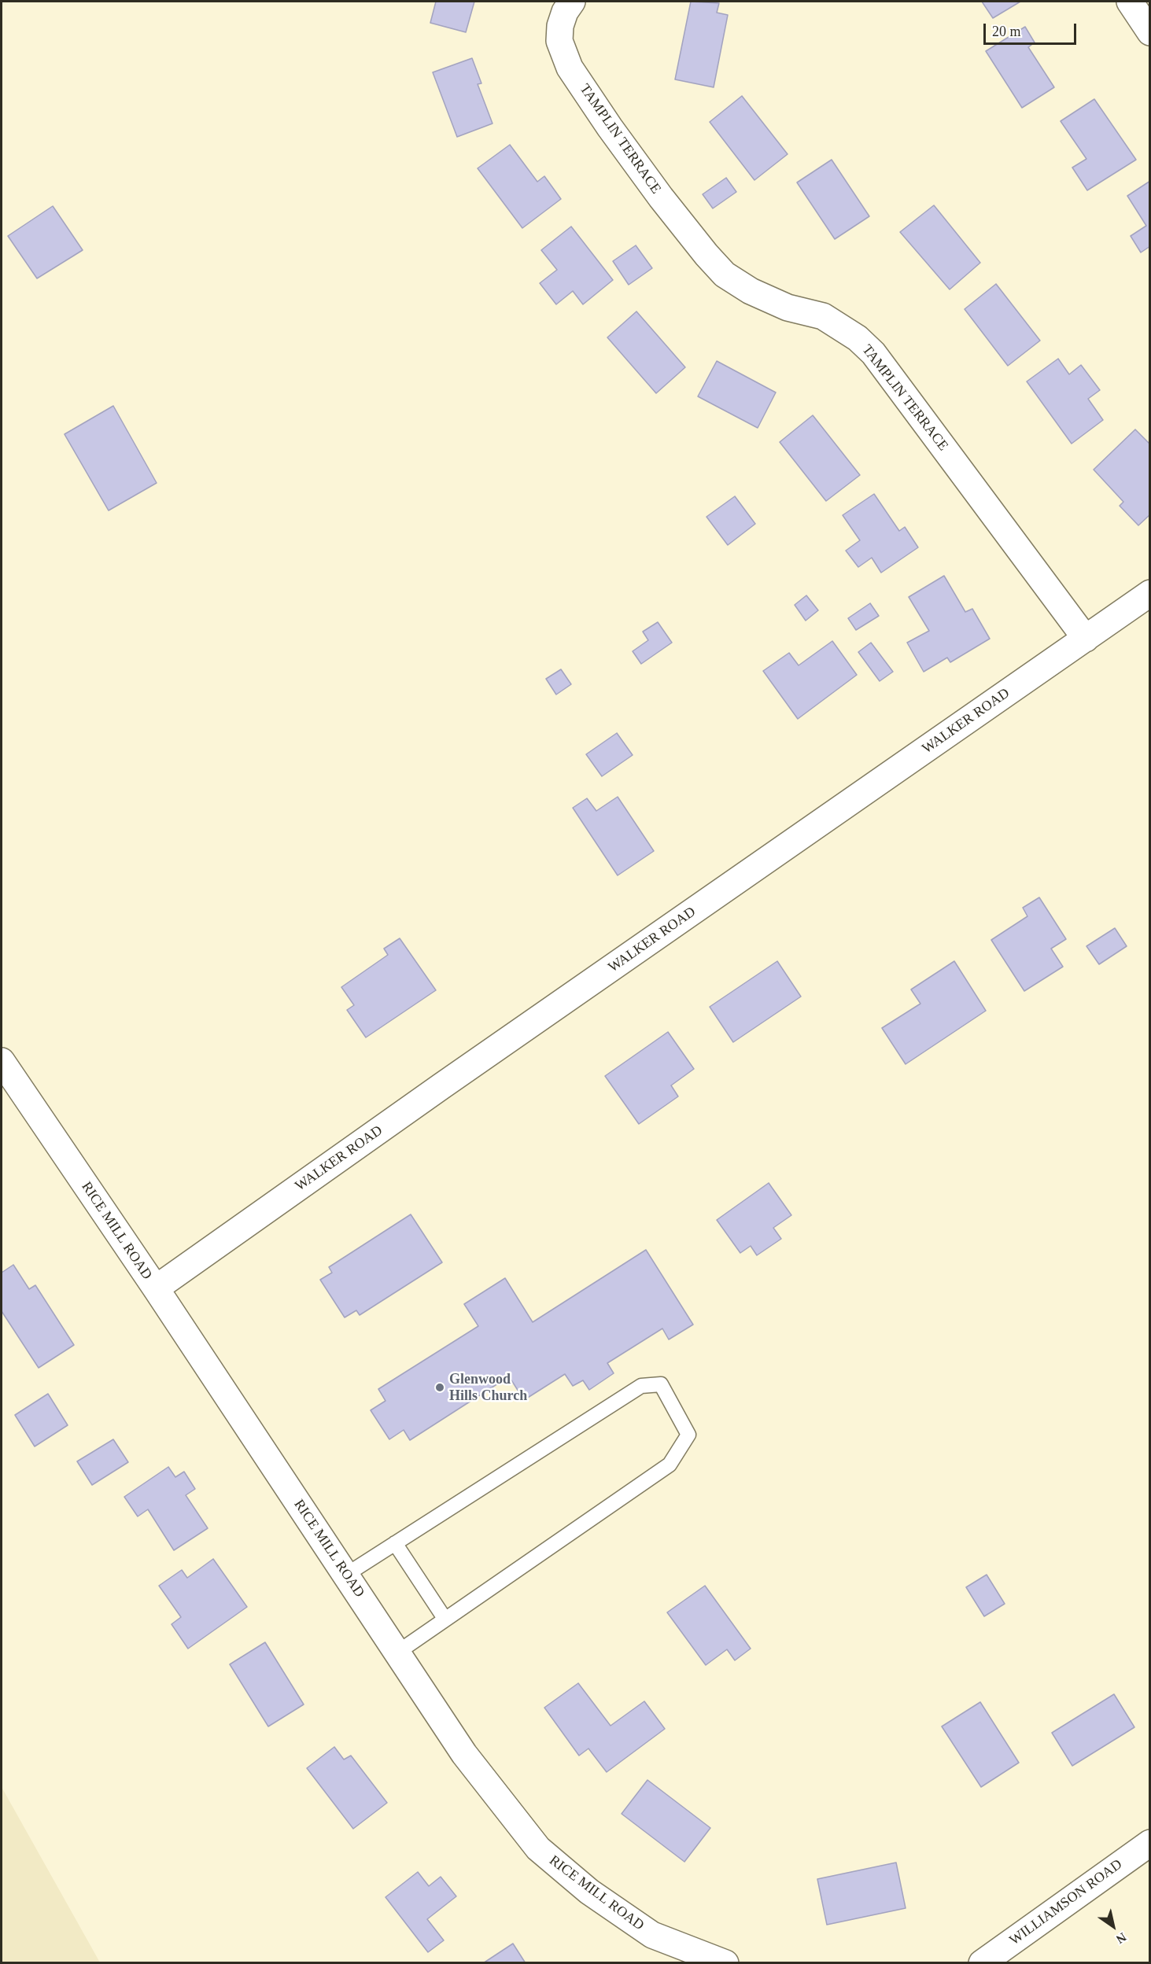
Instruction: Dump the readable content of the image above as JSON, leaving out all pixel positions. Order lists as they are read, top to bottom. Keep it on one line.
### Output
{"streets":{"street":["TAMPLIN TERRACE","WALKER ROAD","RICE MILL ROAD","WILLIAMSON ROAD"]},"crossings":[["TAMPLIN TERRACE","WALKER ROAD"],["WALKER ROAD","RICE MILL ROAD"]],"places":["Glenwood Hills Church"],"scale_bar":"20 m","north":"bottom right"}
